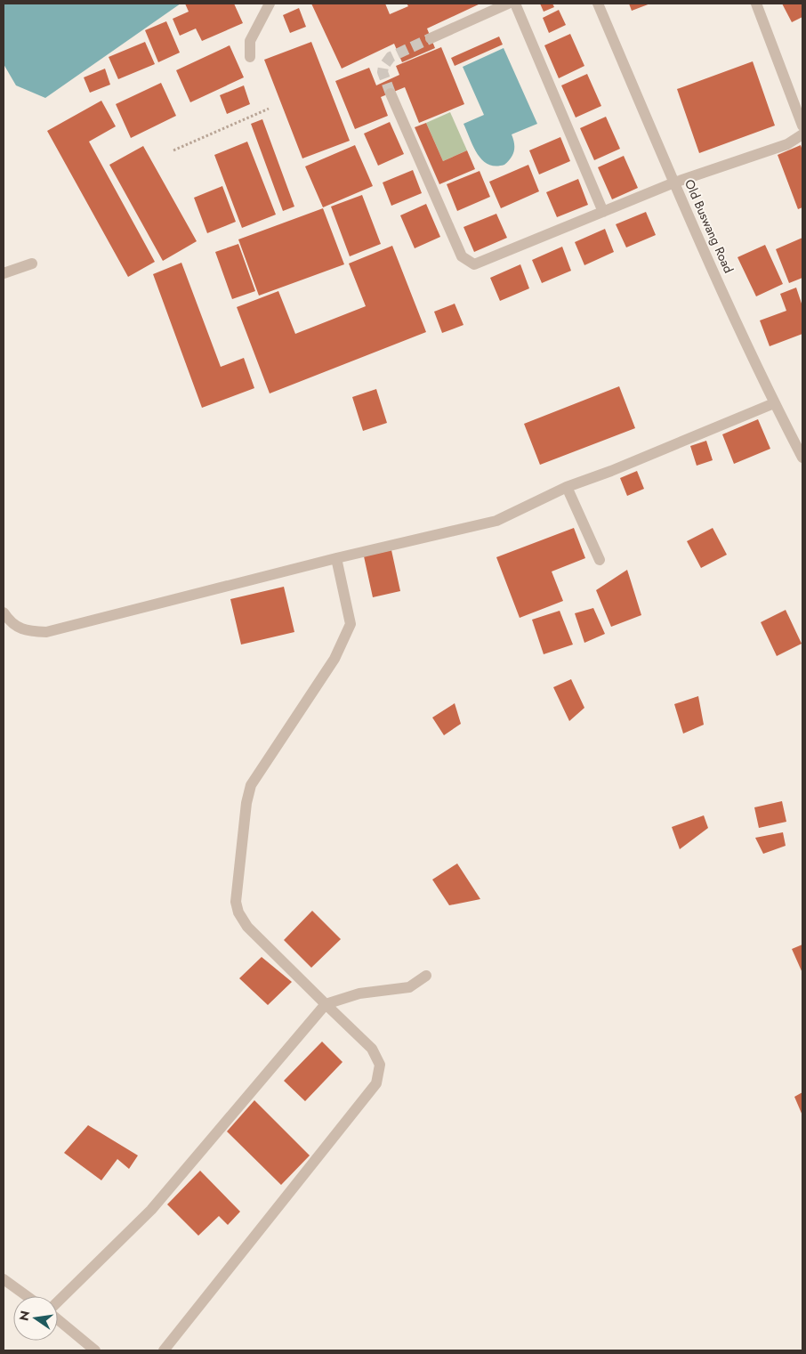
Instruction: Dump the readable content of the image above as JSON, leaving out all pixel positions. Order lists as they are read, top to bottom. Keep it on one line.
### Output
{"streets":{"street":["Old Buswang Road"]},"north":"left"}
